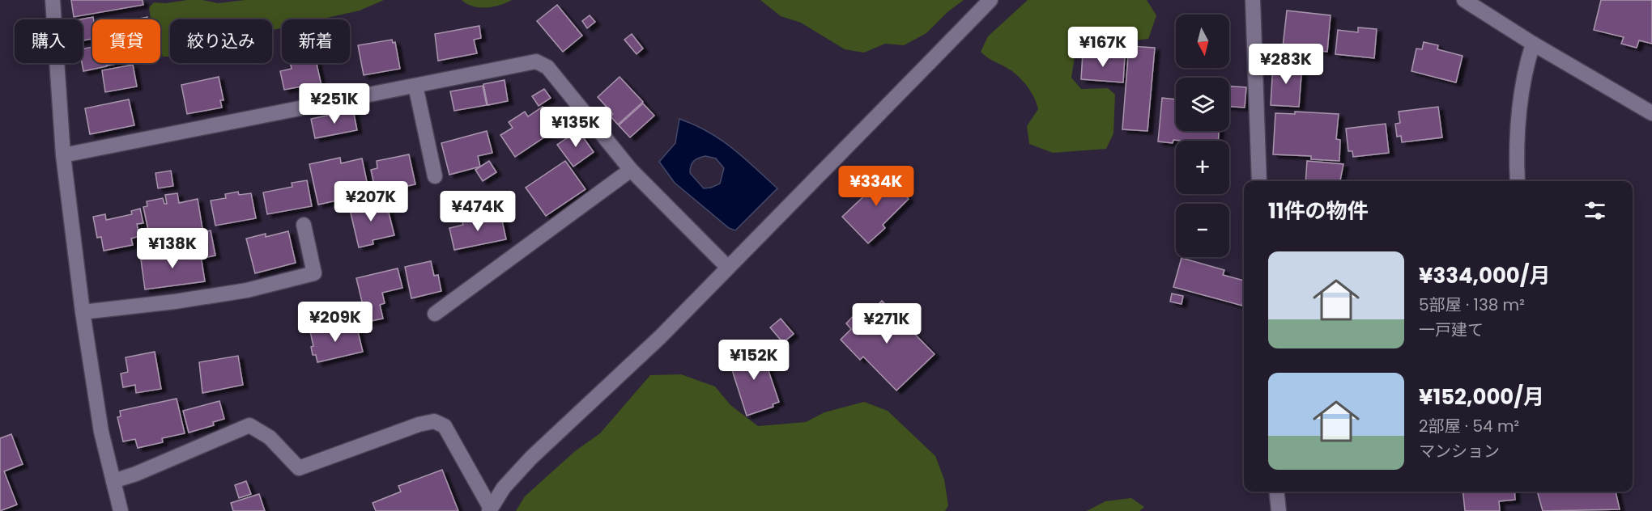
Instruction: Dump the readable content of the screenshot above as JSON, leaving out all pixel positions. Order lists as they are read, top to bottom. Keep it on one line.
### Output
{"north":"bottom","page":{"map_buttons":["+","−"],"chip":["購入","賃貸","絞り込み","新着"],"price":["¥167K","¥283K","¥251K","¥135K","¥334K","¥207K","¥474K","¥138K","¥209K","¥271K","¥152K"],"heading":"11件の物件","list":[{"name":"¥334,000/月","note":"5部屋 · 138 m² · 一戸建て"},{"name":"¥152,000/月","note":"2部屋 · 54 m² · マンション"}]}}
